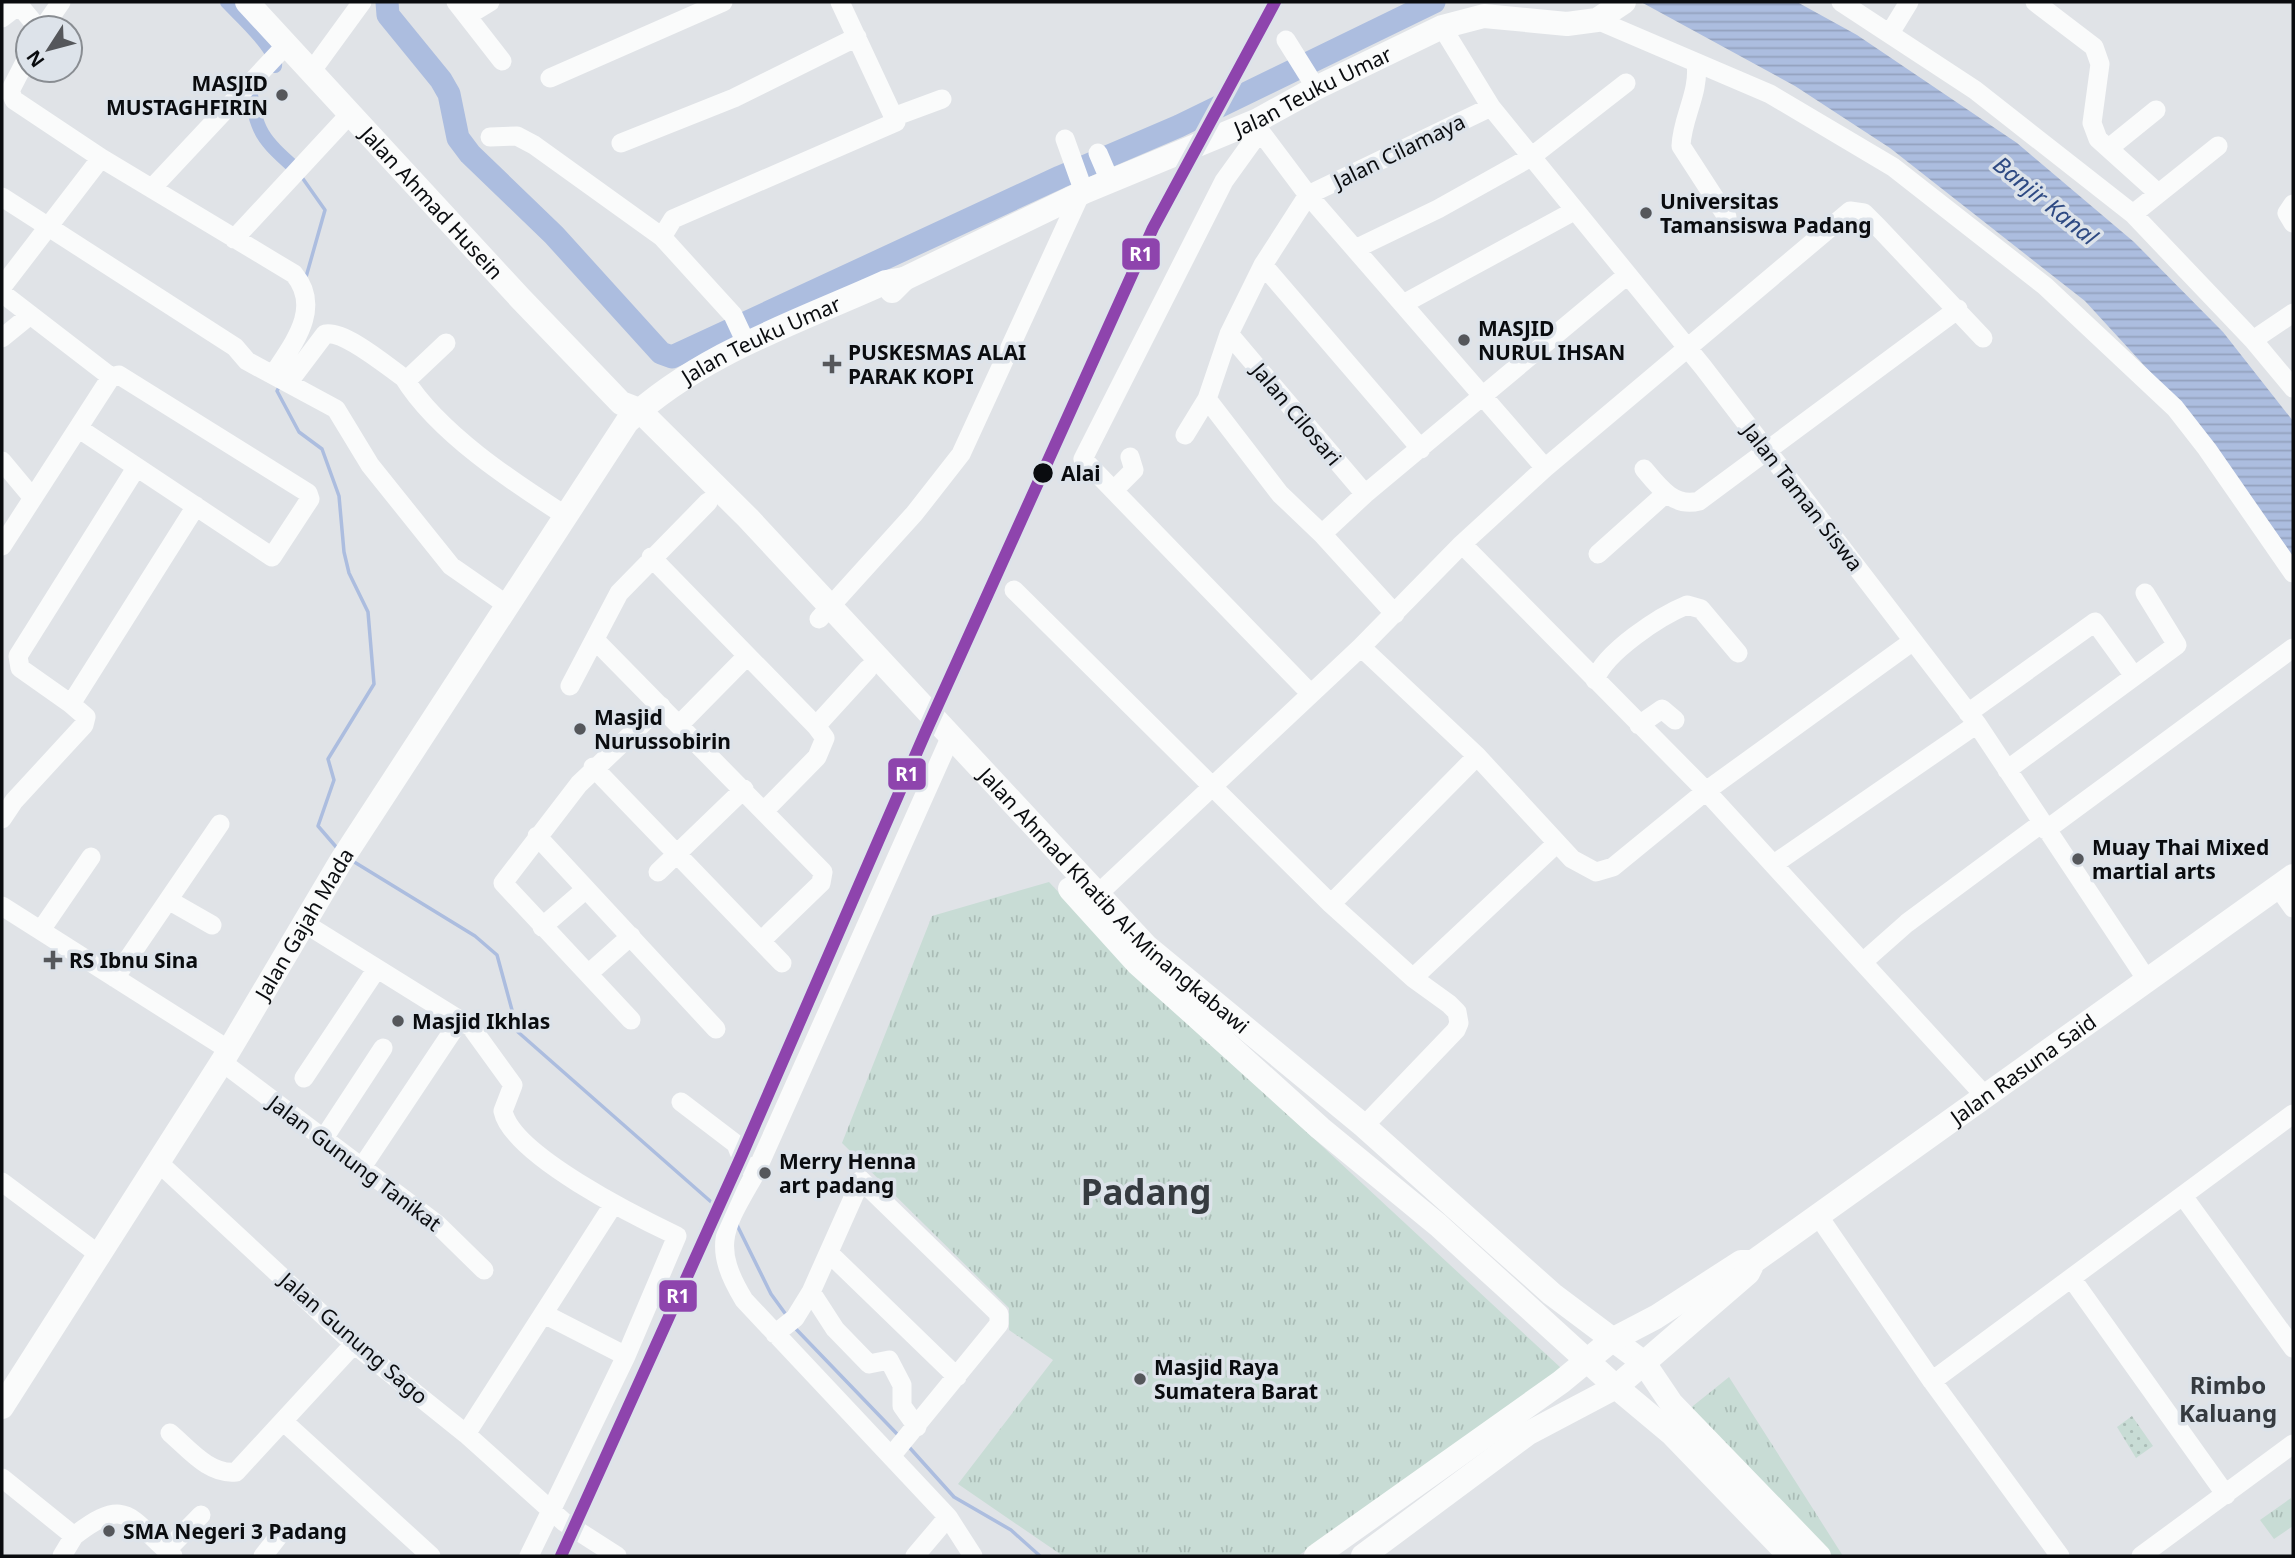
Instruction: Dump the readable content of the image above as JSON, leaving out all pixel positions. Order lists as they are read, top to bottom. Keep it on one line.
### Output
{"streets":{"main road":["Jalan Teuku Umar","Jalan Ahmad Husein","Jalan Ahmad Khatib Al-Minangkabawi","Jalan Gajah Mada","Jalan Rasuna Said"],"street":["Jalan Cilamaya","Jalan Cilosari","Jalan Taman Siswa","Jalan Gunung Tanikat","Jalan Gunung Sago"]},"crossings":[["Jalan Teuku Umar","Jalan Ahmad Husein"],["Jalan Teuku Umar","Jalan Taman Siswa"],["Jalan Teuku Umar","Jalan Ahmad Khatib Al-Minangkabawi"],["Jalan Teuku Umar","Jalan Gajah Mada"],["Jalan Cilamaya","Jalan Taman Siswa"],["Jalan Ahmad Husein","Jalan Ahmad Khatib Al-Minangkabawi"],["Jalan Ahmad Husein","Jalan Gajah Mada"],["Jalan Taman Siswa","Jalan Rasuna Said"],["Jalan Ahmad Khatib Al-Minangkabawi","Jalan Gajah Mada"],["Jalan Gajah Mada","Jalan Gunung Tanikat"],["Jalan Gajah Mada","Jalan Gunung Sago"]],"districts":["Padang","Rimbo Kaluang"],"water":["Banjir Kanal"],"places":{"other":["MASJID MUSTAGHFIRIN","Universitas Tamansiswa Padang","MASJID NURUL IHSAN","Alai","Masjid Nurussobirin","Muay Thai Mixed martial arts","Masjid Ikhlas","Merry Henna art padang","Masjid Raya Sumatera Barat","SMA Negeri 3 Padang"],"health":["PUSKESMAS ALAI PARAK KOPI","RS Ibnu Sina"]},"lines":["transit line R1"],"north":"bottom left"}
